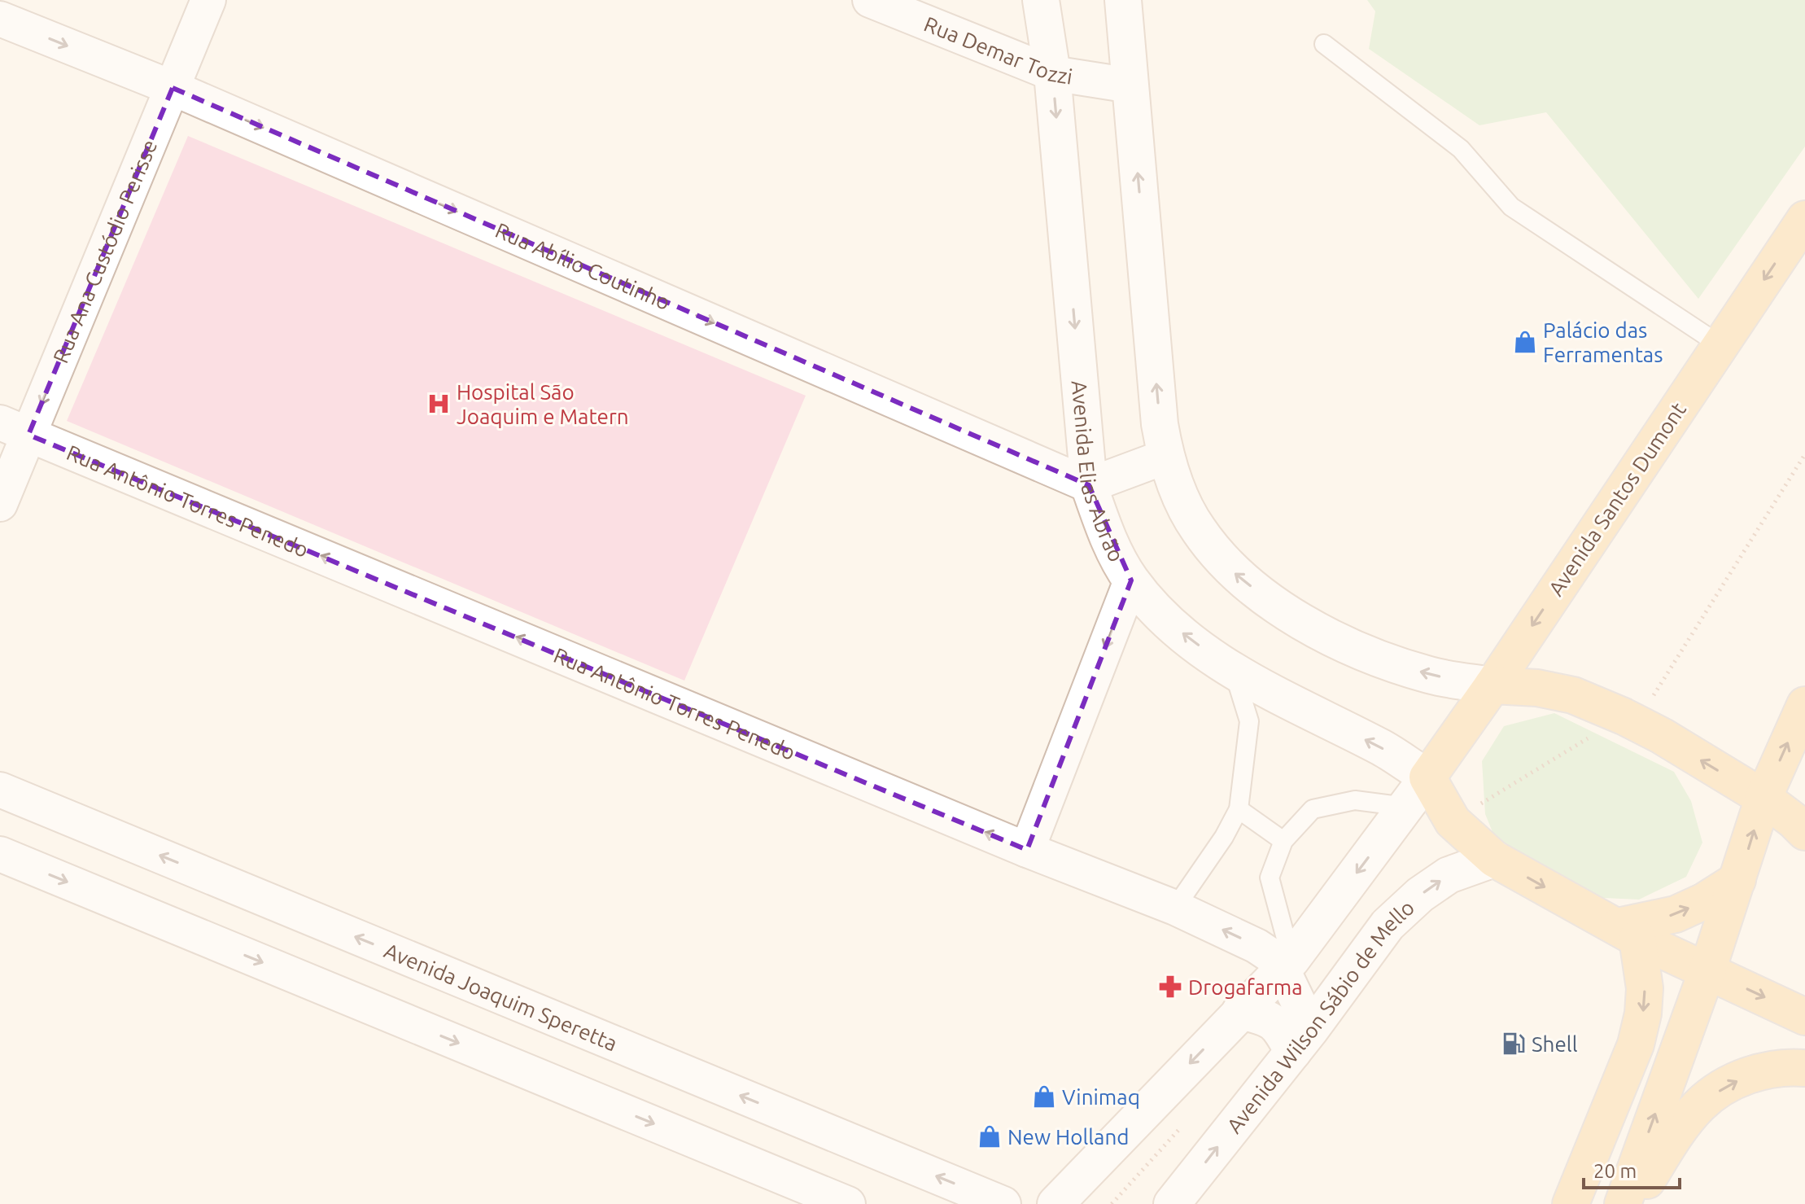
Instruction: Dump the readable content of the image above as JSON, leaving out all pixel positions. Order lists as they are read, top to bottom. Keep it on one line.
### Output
{"streets":{"main road":["Avenida Santos Dumont"],"street":["Rua Demar Tozzi","Rua Ana Custódio Perisse","Rua Abílio Coutinho","Avenida Elias Abrão","Rua Antônio Torres Penedo","Avenida Joaquim Speretta","Avenida Wilson Sábio de Mello"]},"crossings":[["Rua Demar Tozzi","Avenida Elias Abrão"],["Rua Ana Custódio Perisse","Rua Abílio Coutinho"],["Rua Ana Custódio Perisse","Rua Antônio Torres Penedo"],["Rua Abílio Coutinho","Avenida Elias Abrão"],["Avenida Elias Abrão","Avenida Santos Dumont"],["Rua Antônio Torres Penedo","Avenida Wilson Sábio de Mello"]],"one_way":["Rua Ana Custódio Perisse","Rua Abílio Coutinho","Avenida Santos Dumont","Rua Antônio Torres Penedo"],"places":{"shop":["Palácio das Ferramentas","Vinimaq","New Holland"],"hospital":["Hospital São Joaquim e Matern"],"pharmacy":["Drogafarma"],"fuel station":["Shell"]},"scale_bar":"20 m"}
